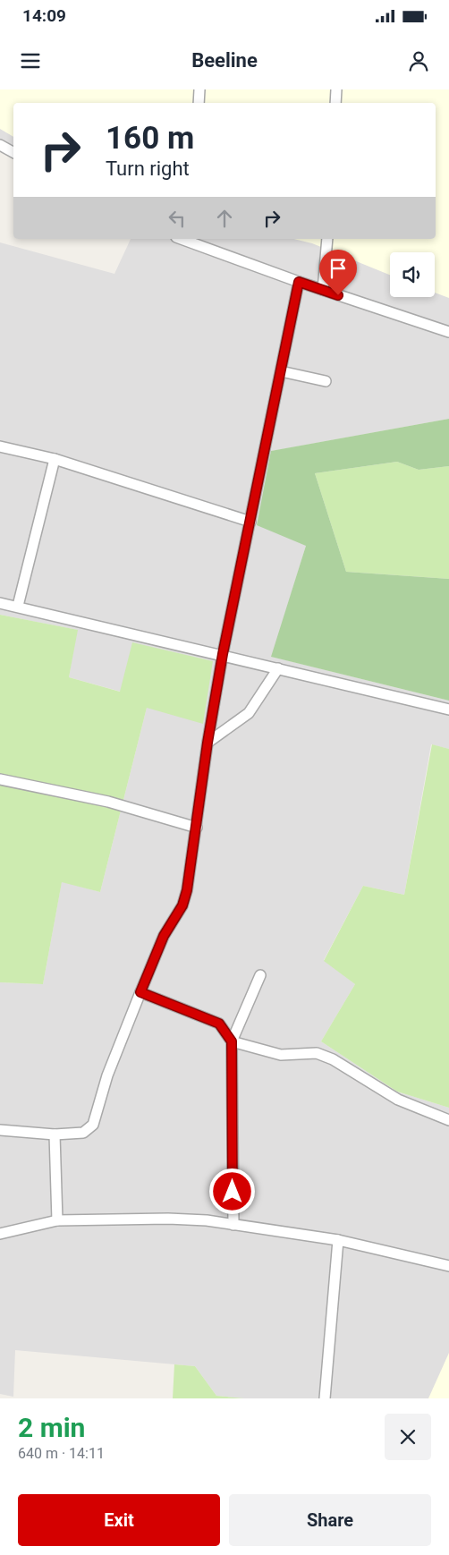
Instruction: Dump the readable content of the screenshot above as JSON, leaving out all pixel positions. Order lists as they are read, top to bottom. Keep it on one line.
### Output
{"page":{"status":"14:09","header":"Beeline","turn":["160 m","Turn right"],"heading":["2 min","640 m · 14:11"],"buttons":["Exit","Share"]}}
